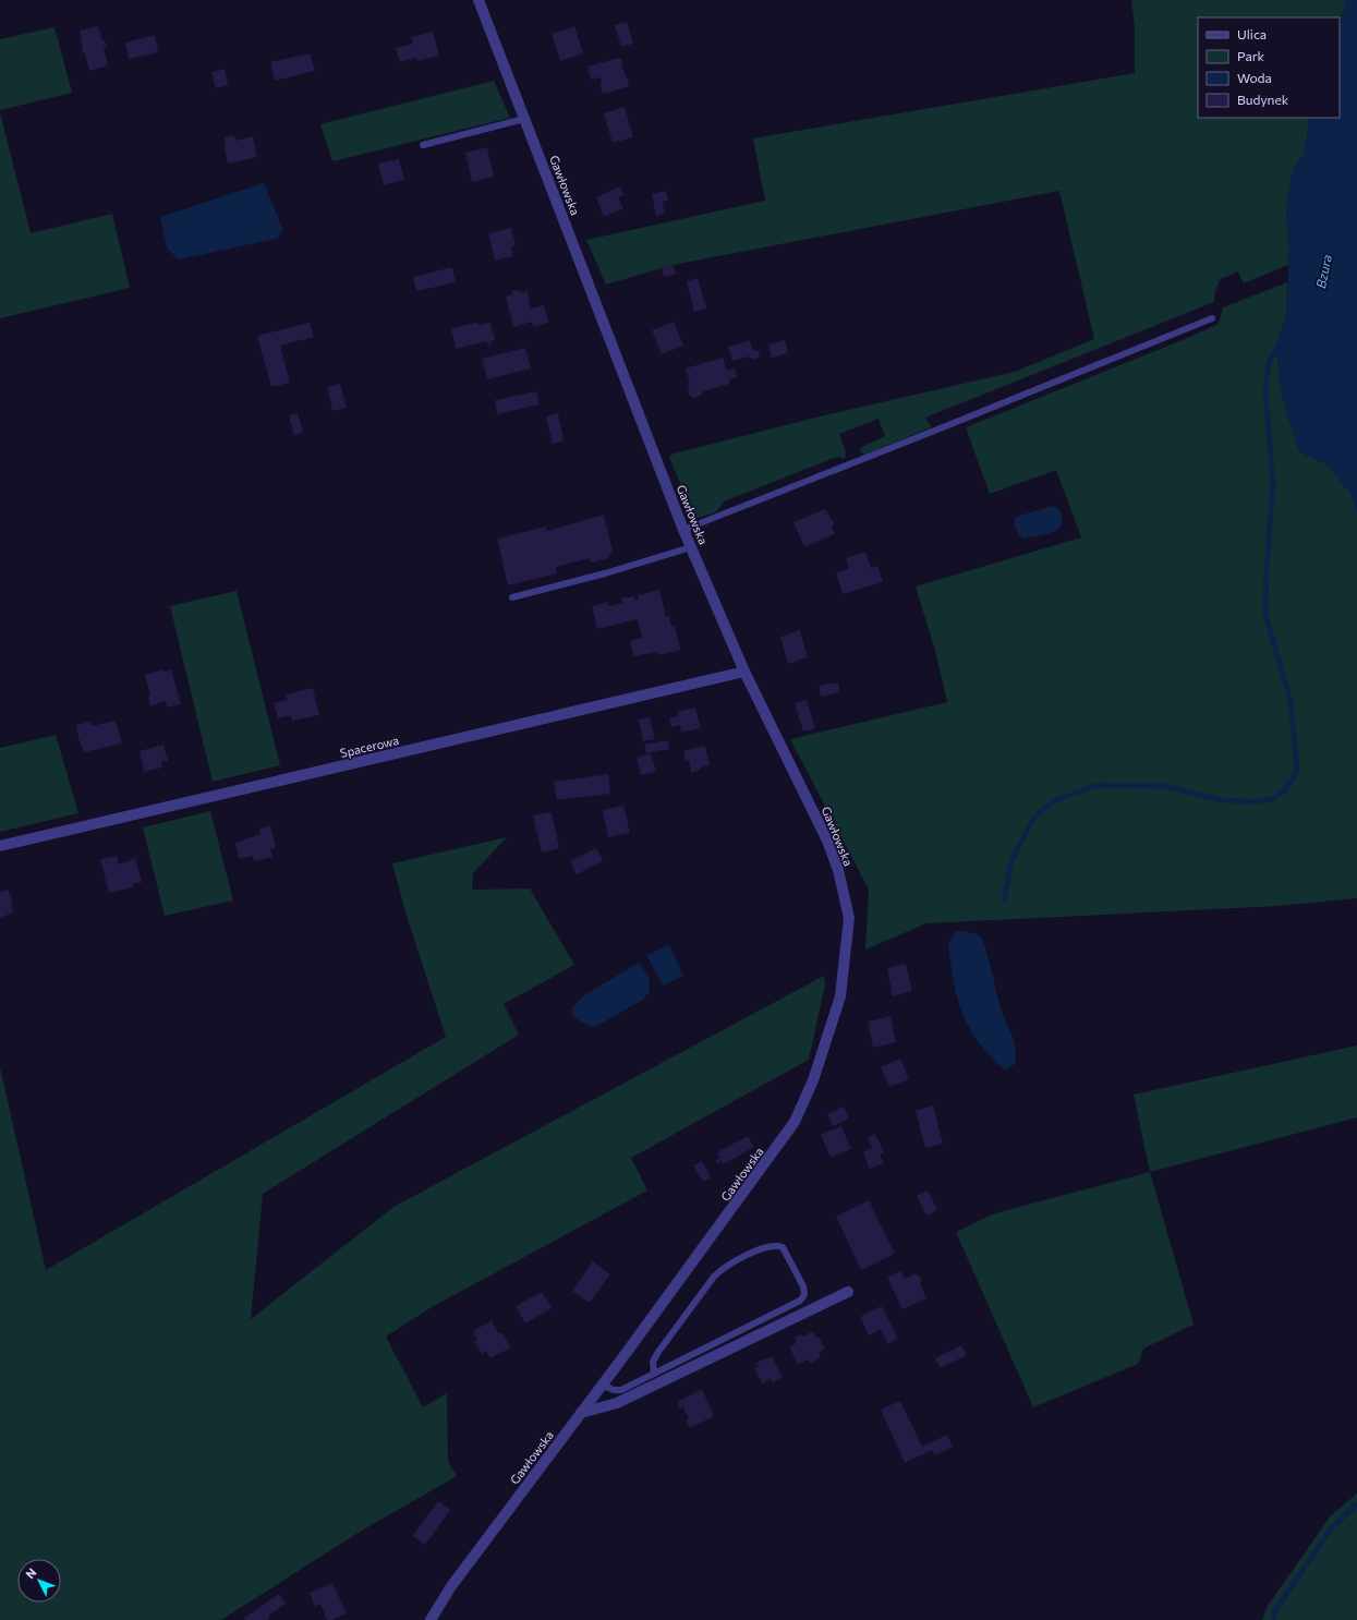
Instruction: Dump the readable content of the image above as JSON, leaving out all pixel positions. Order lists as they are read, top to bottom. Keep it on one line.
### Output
{"streets":{"street":["Gawłowska","Spacerowa"]},"crossings":[["Gawłowska","Spacerowa"]],"water":["Bzura"],"legend":["Ulica","Park","Woda","Budynek"],"north":"top left"}
